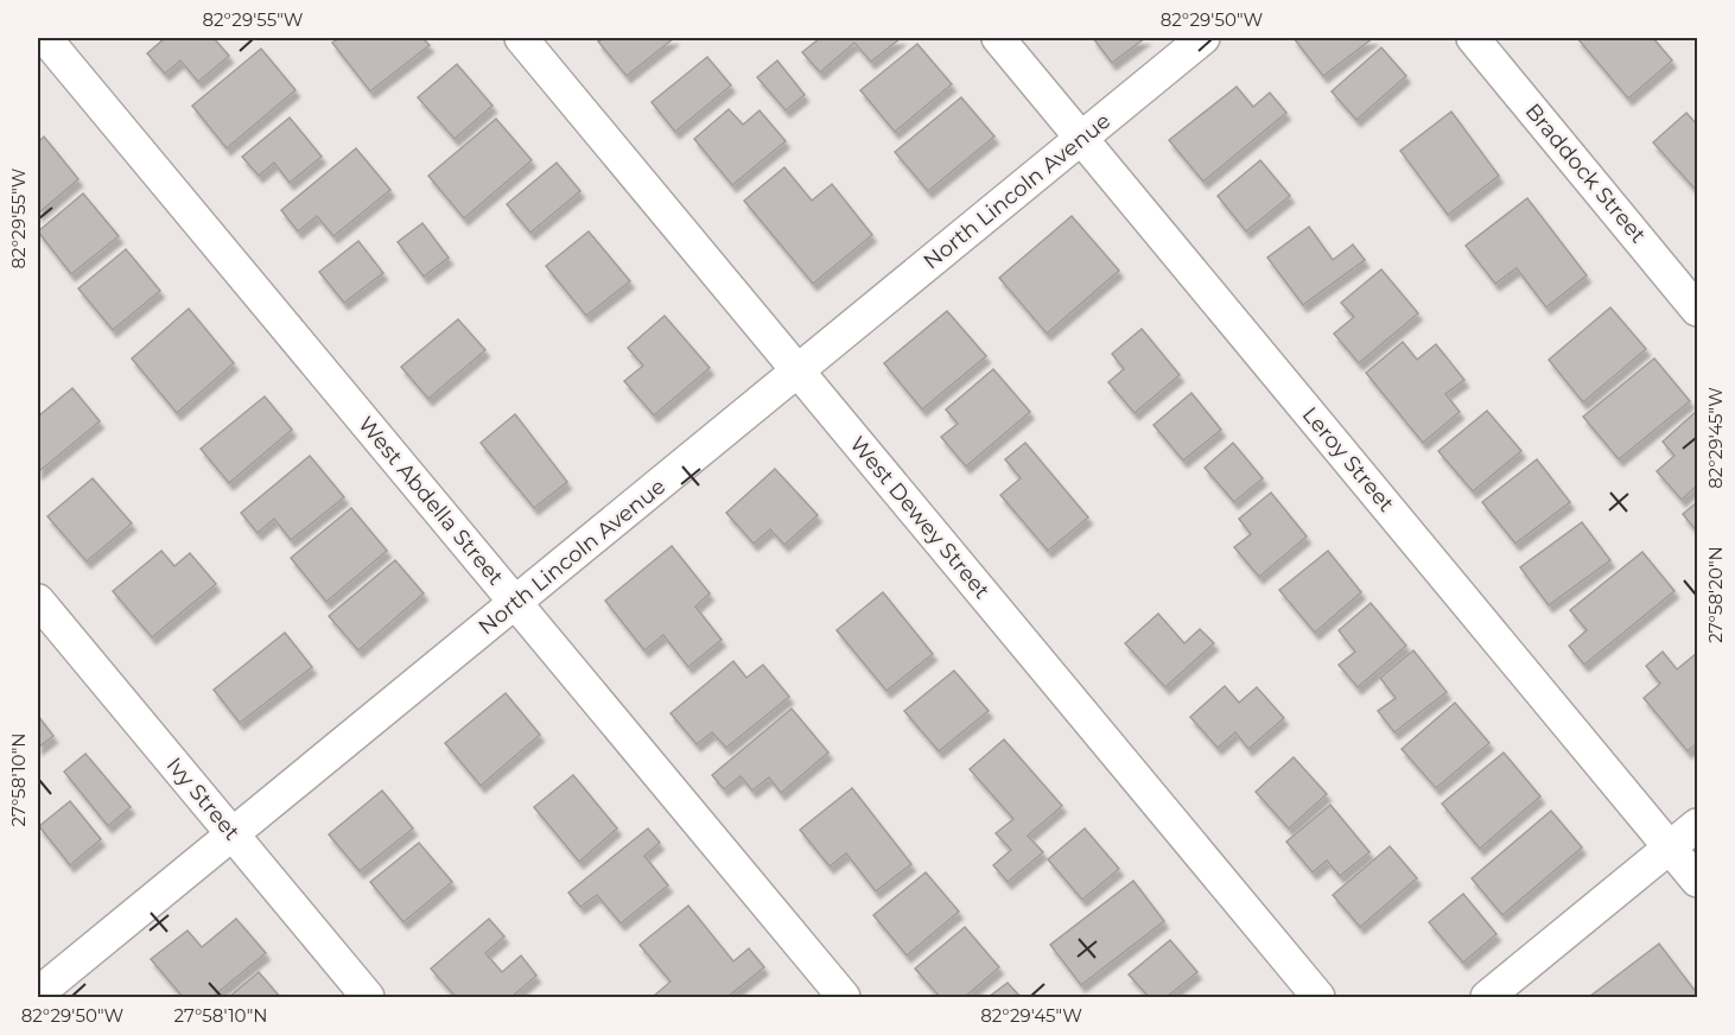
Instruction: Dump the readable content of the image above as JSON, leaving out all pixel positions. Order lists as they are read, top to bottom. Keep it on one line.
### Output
{"streets":{"street":["Braddock Street","North Lincoln Avenue","Leroy Street","West Abdella Street","West Dewey Street","Ivy Street"]},"crossings":[["North Lincoln Avenue","Leroy Street"],["North Lincoln Avenue","West Abdella Street"],["North Lincoln Avenue","West Dewey Street"],["North Lincoln Avenue","Ivy Street"]],"coordinates":["82°29'55\"W","82°29'50\"W","82°29'45\"W","27°58'20\"N","27°58'10\"N"]}
